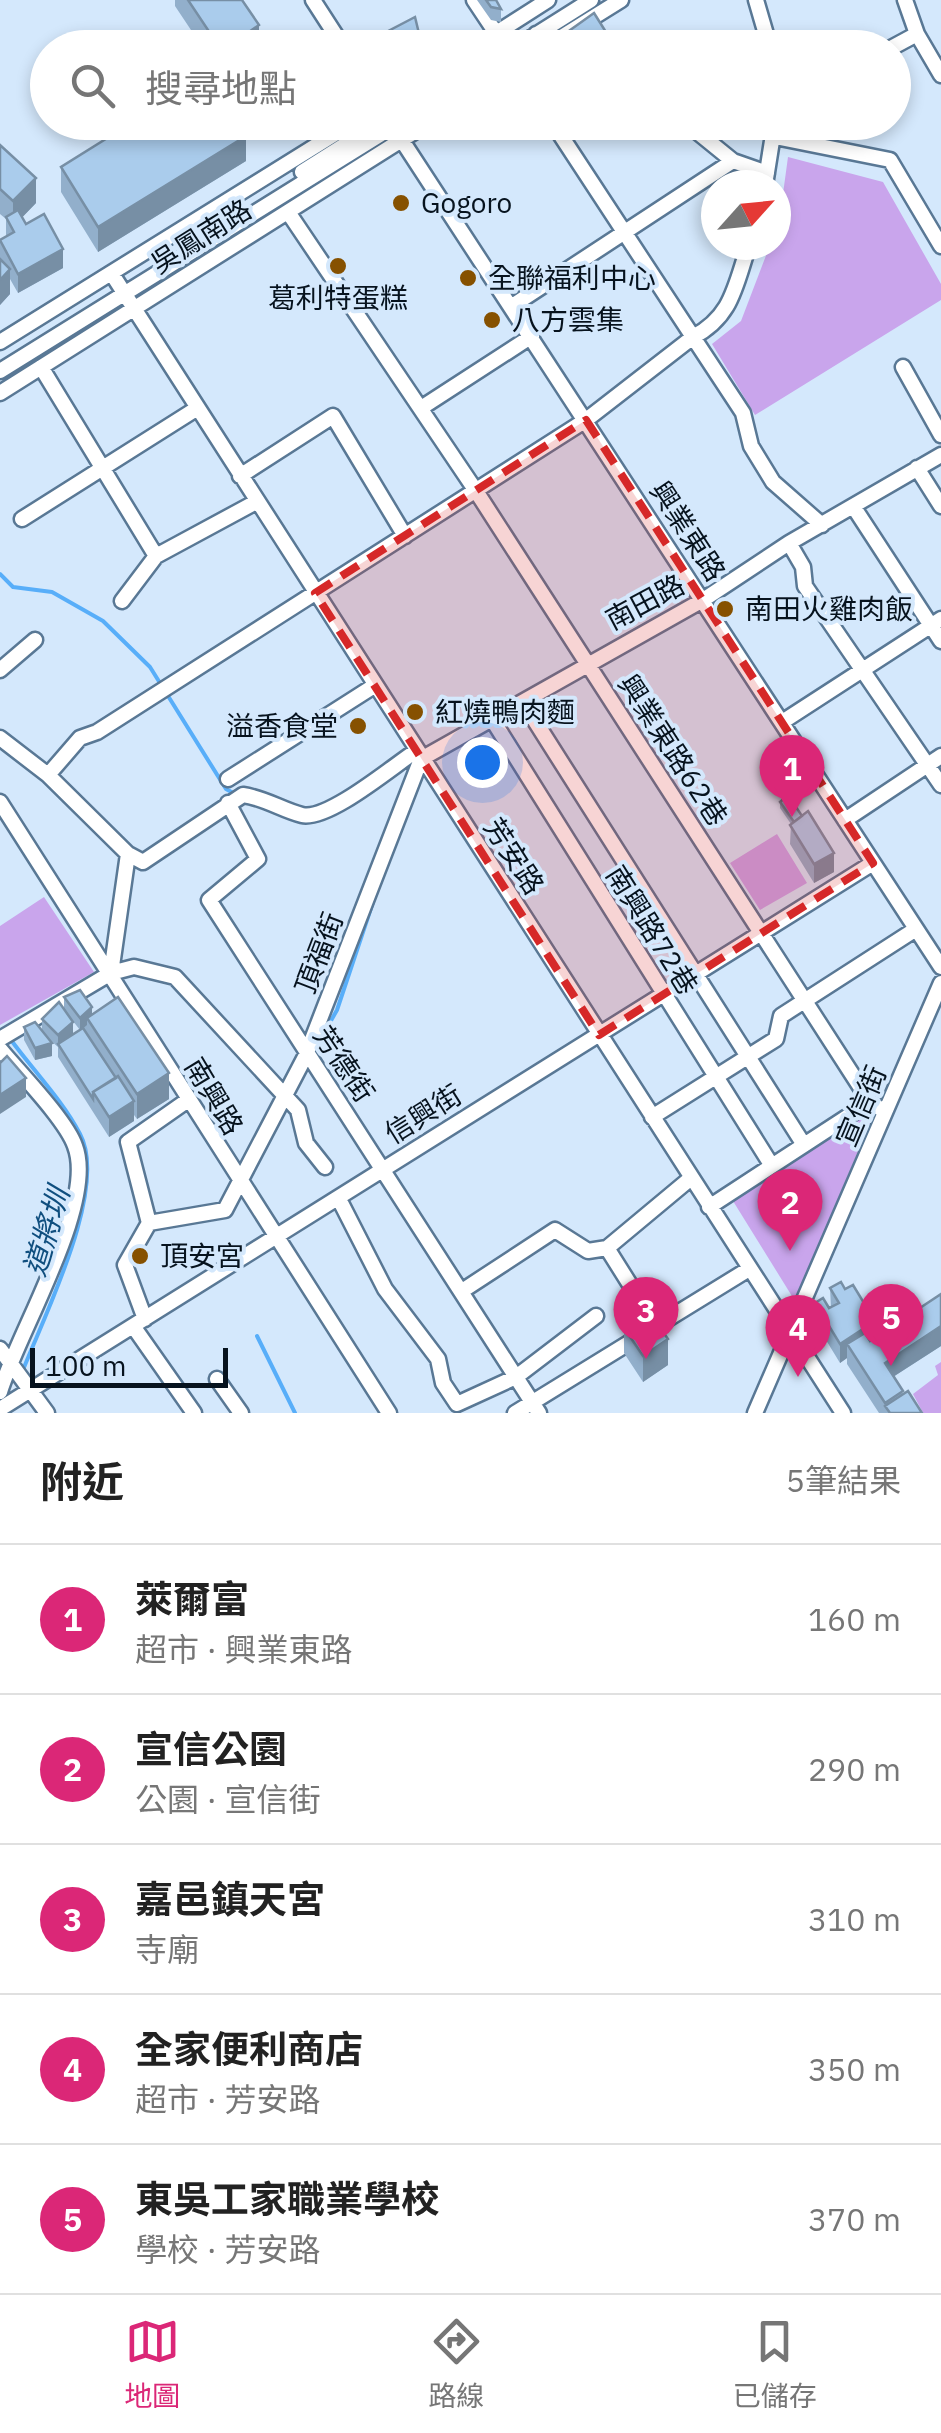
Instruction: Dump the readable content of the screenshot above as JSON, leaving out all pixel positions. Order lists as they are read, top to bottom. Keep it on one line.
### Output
{"streets":{"street":["吳鳳南路","興業東路","南田路","興業東路62巷","芳安路","南興路72巷","頂福街","芳德街","南興路","宣信街","信興街"]},"crossings":[["吳鳳南路","興業東路62巷"],["吳鳳南路","芳安路"],["興業東路","南田路"],["興業東路","信興街"],["南田路","興業東路62巷"],["南田路","芳安路"],["南田路","南興路72巷"],["南田路","頂福街"],["南田路","芳德街"],["興業東路62巷","宣信街"],["興業東路62巷","信興街"],["芳安路","頂福街"],["芳安路","宣信街"],["芳安路","信興街"],["南興路72巷","信興街"],["頂福街","芳德街"],["頂福街","南興路"],["芳德街","信興街"],["南興路","信興街"]],"water":["道將圳"],"places":["Gogoro","葛利特蛋糕","全聯福利中心","八方雲集","南田火雞肉飯","紅燒鴨肉麵","溢香食堂","頂安宮"],"scale_bar":"100 m","north":"top right","page":{"search":"搜尋地點","pins":["1","2","3","5","4"],"scale":"100 m","heading":["附近","5筆結果"],"list":[{"mark":"1","name":"萊爾富","note":"超市 · 興業東路","value":"160 m"},{"mark":"2","name":"宣信公園","note":"公園 · 宣信街","value":"290 m"},{"mark":"3","name":"嘉邑鎮天宮","note":"寺廟","value":"310 m"},{"mark":"4","name":"全家便利商店","note":"超市 · 芳安路","value":"350 m"},{"mark":"5","name":"東吳工家職業學校","note":"學校 · 芳安路","value":"370 m"}],"nav":["地圖","路線","已儲存"]}}
